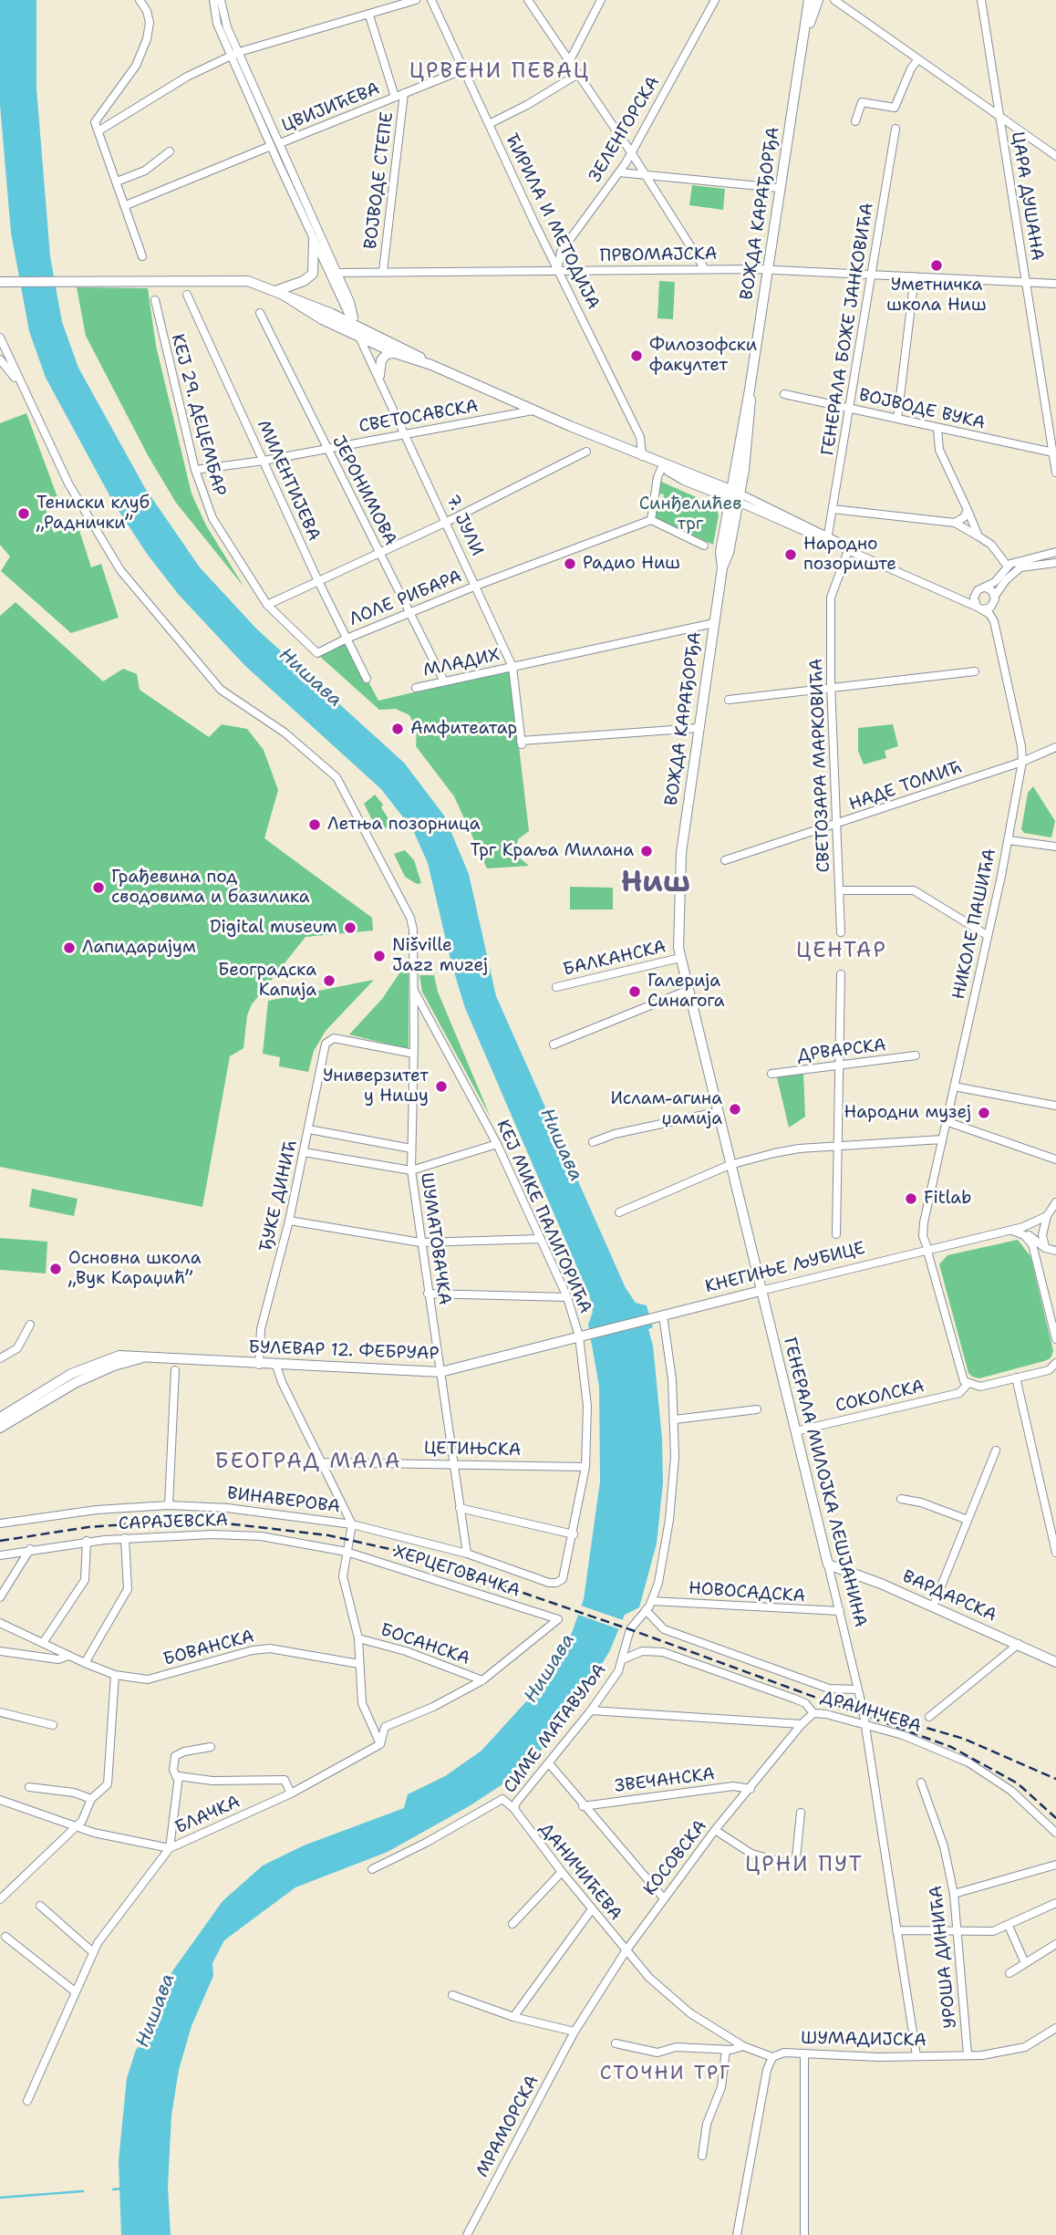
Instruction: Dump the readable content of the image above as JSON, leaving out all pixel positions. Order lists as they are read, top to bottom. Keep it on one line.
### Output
{"streets":{"main road":["ВОЖДА КАРАЂОРЂА","КНЕГИЊЕ ЉУБИЦЕ","БУЛЕВАР 12. ФЕБРУАР","ГЕНЕРАЛА МИЛОЈКА ЛЕШЈАНИНА","ВАРДАРСКА"],"street":["ЦВИЈИЋЕВА","ЗЕЛЕНГОРСКА","ВОЈВОДЕ СТЕПЕ","ЦАРА ДУШАНА","ЋИРИЛА И МЕТОДИЈА","ПРВОМАЈСКА","ГЕНЕРАЛА БОЖЕ ЈАНКОВИЋА","ВОЈВОДЕ ВУКА","КЕЈ 29. ДЕЦЕМБАР","СВЕТОСАВСКА","МИЛЕНТИЈЕВА","ЈЕРОНИМОВА","7. ЈУЛИ","ЛОЛЕ РИБАРА","МЛАДИХ","СВЕТОЗАРА МАРКОВИЋА","НАДЕ ТОМИЋ","НИКОЛЕ ПАШИЋА","БАЛКАНСКА","ДРВАРСКА","ЂУКЕ ДИНИЋ","КЕЈ МИКЕ ПАЛИГОРИЋА","ШУМАТОВАЧКА","СОКОЛСКА","ЦЕТИЊСКА","ВИНАВЕРОВА","САРАЈЕВСКА","ХЕРЦЕГОВАЧКА","НОВОСАДСКА","БОСАНСКА","БОВАНСКА","ДРАИНЧЕВА","СИМЕ МАТАВУЉА","ЗВЕЧАНСКА","БЛАЧКА","КОСОВСКА","ДАНИЧИЋЕВА","УРОША ДИНИЋА","ШУМАДИЈСКА","МРАМОРСКА"]},"crossings":[["ЦВИЈИЋЕВА","ВОЈВОДЕ СТЕПЕ"],["ЦВИЈИЋЕВА","ЋИРИЛА И МЕТОДИЈА"],["ЦВИЈИЋЕВА","7. ЈУЛИ"],["ЗЕЛЕНГОРСКА","ЋИРИЛА И МЕТОДИЈА"],["ЗЕЛЕНГОРСКА","ПРВОМАЈСКА"],["ВОЈВОДЕ СТЕПЕ","ПРВОМАЈСКА"],["ЦАРА ДУШАНА","ПРВОМАЈСКА"],["ЦАРА ДУШАНА","ВОЈВОДЕ ВУКА"],["ВОЖДА КАРАЂОРЂА","ПРВОМАЈСКА"],["ВОЖДА КАРАЂОРЂА","7. ЈУЛИ"],["ВОЖДА КАРАЂОРЂА","МЛАДИХ"],["ВОЖДА КАРАЂОРЂА","ГЕНЕРАЛА МИЛОЈКА ЛЕШЈАНИНА"],["ЋИРИЛА И МЕТОДИЈА","ПРВОМАЈСКА"],["ПРВОМАЈСКА","ГЕНЕРАЛА БОЖЕ ЈАНКОВИЋА"],["ПРВОМАЈСКА","7. ЈУЛИ"],["ГЕНЕРАЛА БОЖЕ ЈАНКОВИЋА","ВОЈВОДЕ ВУКА"],["КЕЈ 29. ДЕЦЕМБАР","СВЕТОСАВСКА"],["КЕЈ 29. ДЕЦЕМБАР","ЛОЛЕ РИБАРА"],["СВЕТОСАВСКА","МИЛЕНТИЈЕВА"],["СВЕТОСАВСКА","ЈЕРОНИМОВА"],["СВЕТОСАВСКА","7. ЈУЛИ"],["МИЛЕНТИЈЕВА","ЛОЛЕ РИБАРА"],["ЈЕРОНИМОВА","ЛОЛЕ РИБАРА"],["ЈЕРОНИМОВА","МЛАДИХ"],["7. ЈУЛИ","ЛОЛЕ РИБАРА"],["7. ЈУЛИ","МЛАДИХ"],["СВЕТОЗАРА МАРКОВИЋА","НАДЕ ТОМИЋ"],["НАДЕ ТОМИЋ","НИКОЛЕ ПАШИЋА"],["НИКОЛЕ ПАШИЋА","КНЕГИЊЕ ЉУБИЦЕ"],["НИКОЛЕ ПАШИЋА","СОКОЛСКА"],["БАЛКАНСКА","ГЕНЕРАЛА МИЛОЈКА ЛЕШЈАНИНА"],["ЂУКЕ ДИНИЋ","ШУМАТОВАЧКА"],["ЂУКЕ ДИНИЋ","БУЛЕВАР 12. ФЕБРУАР"],["КЕЈ МИКЕ ПАЛИГОРИЋА","ШУМАТОВАЧКА"],["КЕЈ МИКЕ ПАЛИГОРИЋА","БУЛЕВАР 12. ФЕБРУАР"],["КЕЈ МИКЕ ПАЛИГОРИЋА","ЦЕТИЊСКА"],["КЕЈ МИКЕ ПАЛИГОРИЋА","ВИНАВЕРОВА"],["ШУМАТОВАЧКА","БУЛЕВАР 12. ФЕБРУАР"],["ШУМАТОВАЧКА","ЦЕТИЊСКА"],["ШУМАТОВАЧКА","ВИНАВЕРОВА"],["КНЕГИЊЕ ЉУБИЦЕ","БУЛЕВАР 12. ФЕБРУАР"],["КНЕГИЊЕ ЉУБИЦЕ","ГЕНЕРАЛА МИЛОЈКА ЛЕШЈАНИНА"],["СОКОЛСКА","ГЕНЕРАЛА МИЛОЈКА ЛЕШЈАНИНА"],["ГЕНЕРАЛА МИЛОЈКА ЛЕШЈАНИНА","НОВОСАДСКА"],["ГЕНЕРАЛА МИЛОЈКА ЛЕШЈАНИНА","ВАРДАРСКА"],["ГЕНЕРАЛА МИЛОЈКА ЛЕШЈАНИНА","ДРАИНЧЕВА"],["ГЕНЕРАЛА МИЛОЈКА ЛЕШЈАНИНА","ШУМАДИЈСКА"],["САРАЈЕВСКА","ХЕРЦЕГОВАЧКА"],["ХЕРЦЕГОВАЧКА","БОСАНСКА"],["ДРАИНЧЕВА","СИМЕ МАТАВУЉА"],["ДРАИНЧЕВА","КОСОВСКА"],["СИМЕ МАТАВУЉА","ДАНИЧИЋЕВА"],["ЗВЕЧАНСКА","КОСОВСКА"],["КОСОВСКА","ДАНИЧИЋЕВА"],["КОСОВСКА","МРАМОРСКА"],["УРОША ДИНИЋА","ШУМАДИЈСКА"]],"districts":["ЦРВЕНИ ПЕВАЦ","Ниш","ЦЕНТАР","БЕОГРАД МАЛА","ЦРНИ ПУТ","СТОЧНИ ТРГ"],"water":["Нишава"],"parks":["Синђелићев трг"],"places":["Уметничка школа Ниш","Филозофски факултет","Тениски клуб „Раднички”","Народно позориште","Радио Ниш","Амфитеатар","Летња позорница","Трг Краља Милана","Грађевина под сводовима и базилика","Digital museum","Лапидаријум","Nišville Jazz muzej","Београдска Капија","Галерија Синагога","Универзитет у Нишу","Ислам-агина џамија","Народни музеј","Fitlab","Основна школа „Вук Караџић”"]}
